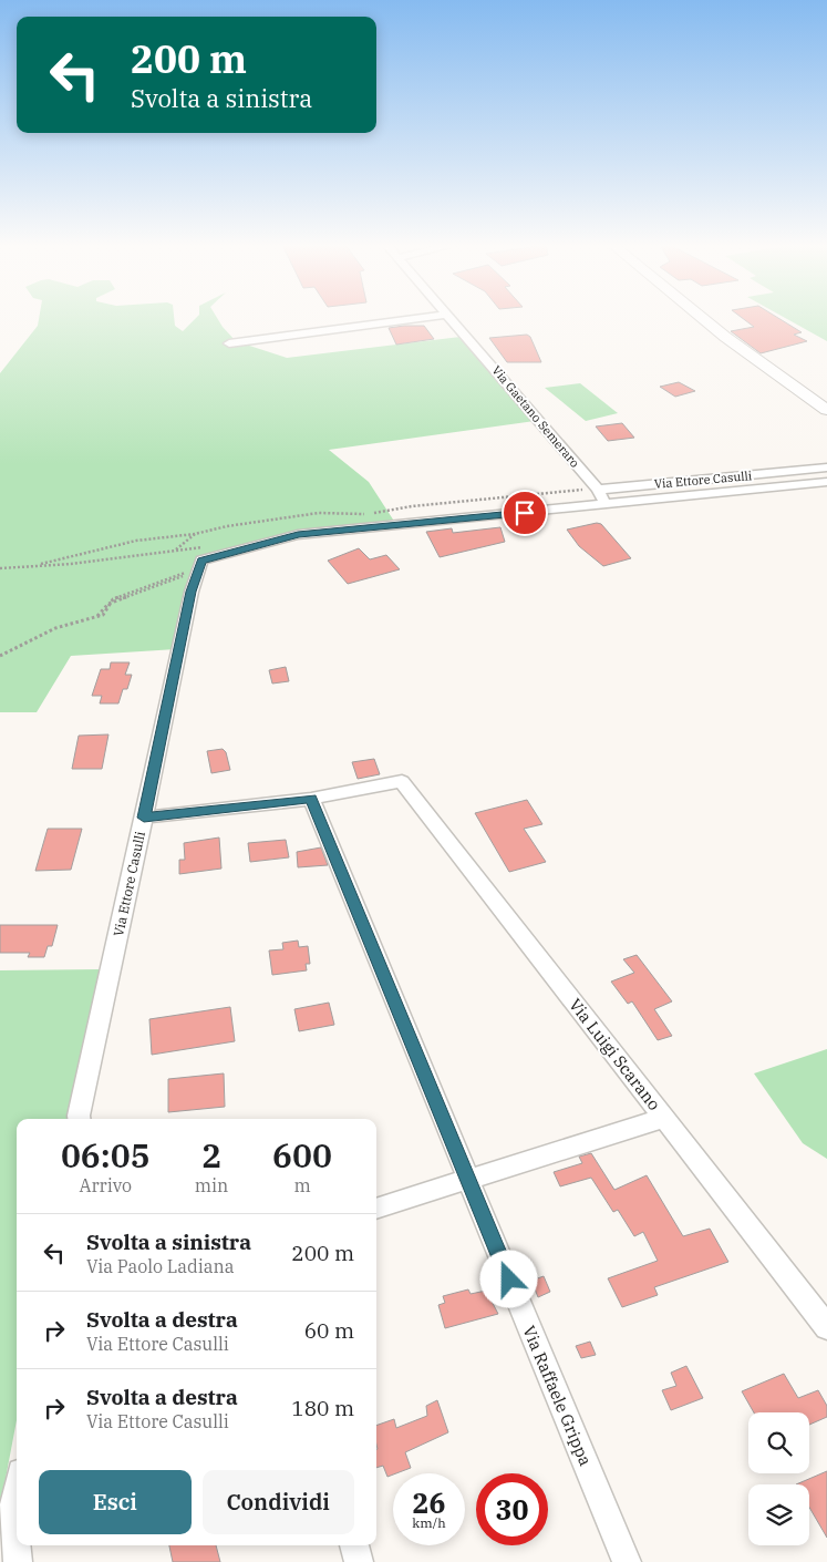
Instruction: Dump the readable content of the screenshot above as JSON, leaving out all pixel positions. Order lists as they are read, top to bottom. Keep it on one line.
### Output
{"streets":{"street":["Via Gaetano Semeraro","Via Ettore Casulli","Via Luigi Scarano","Via Raffaele Grippa"]},"crossings":[["Via Gaetano Semeraro","Via Ettore Casulli"],["Via Luigi Scarano","Via Raffaele Grippa"]],"page":{"turn":["200 m","Svolta a sinistra"],"eta":["06:05","Arrivo","2","min","600","m"],"list":[{"name":"Svolta a sinistra","note":"Via Paolo Ladiana","value":"200 m"},{"name":"Svolta a destra","note":"Via Ettore Casulli","value":"60 m"},{"name":"Svolta a destra","note":"Via Ettore Casulli","value":"180 m"}],"buttons":["Esci","Condividi"],"speed":"26 km/h","limit":"30"}}
